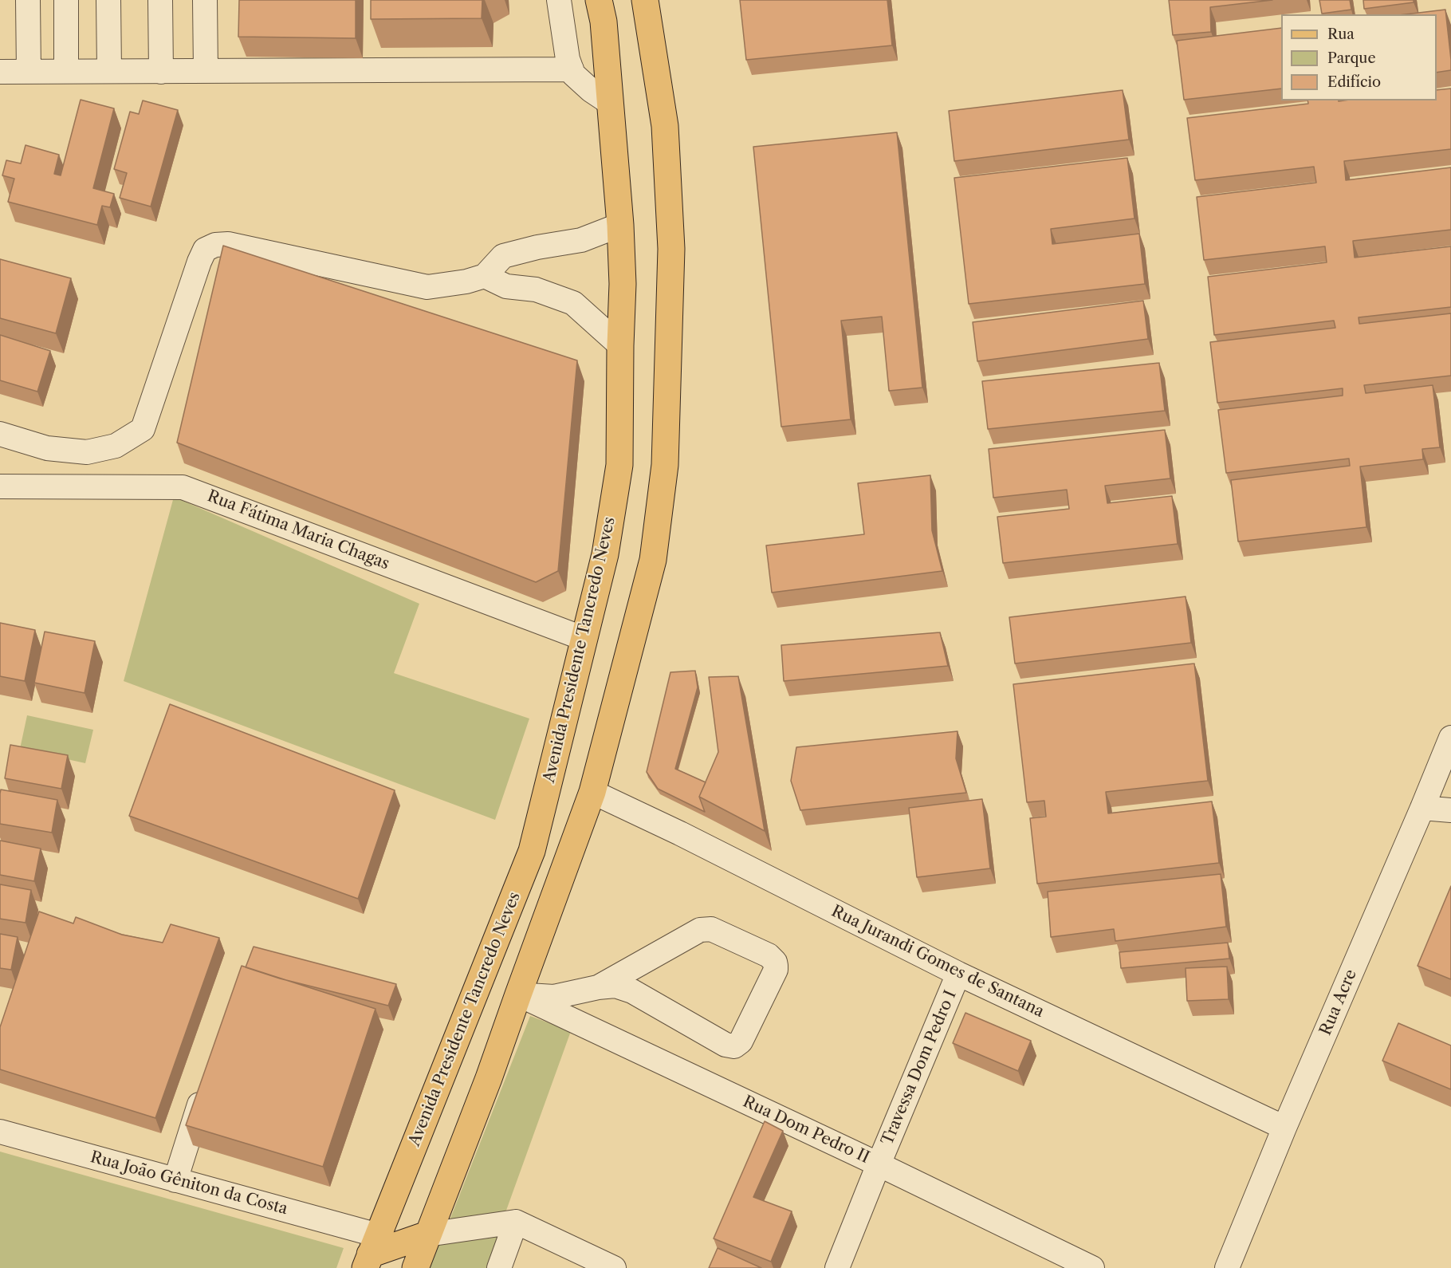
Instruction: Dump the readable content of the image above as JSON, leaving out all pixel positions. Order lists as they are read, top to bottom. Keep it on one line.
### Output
{"streets":{"main road":["Avenida Presidente Tancredo Neves"],"street":["Rua Fátima Maria Chagas","Rua Jurandi Gomes de Santana","Rua Acre","Travessa Dom Pedro I","Rua Dom Pedro II","Rua João Gêniton da Costa"]},"crossings":[["Rua Fátima Maria Chagas","Avenida Presidente Tancredo Neves"],["Avenida Presidente Tancredo Neves","Rua João Gêniton da Costa"],["Rua Jurandi Gomes de Santana","Rua Acre"],["Rua Jurandi Gomes de Santana","Travessa Dom Pedro I"],["Travessa Dom Pedro I","Rua Dom Pedro II"]],"legend":["Rua","Parque","Edifício"]}
